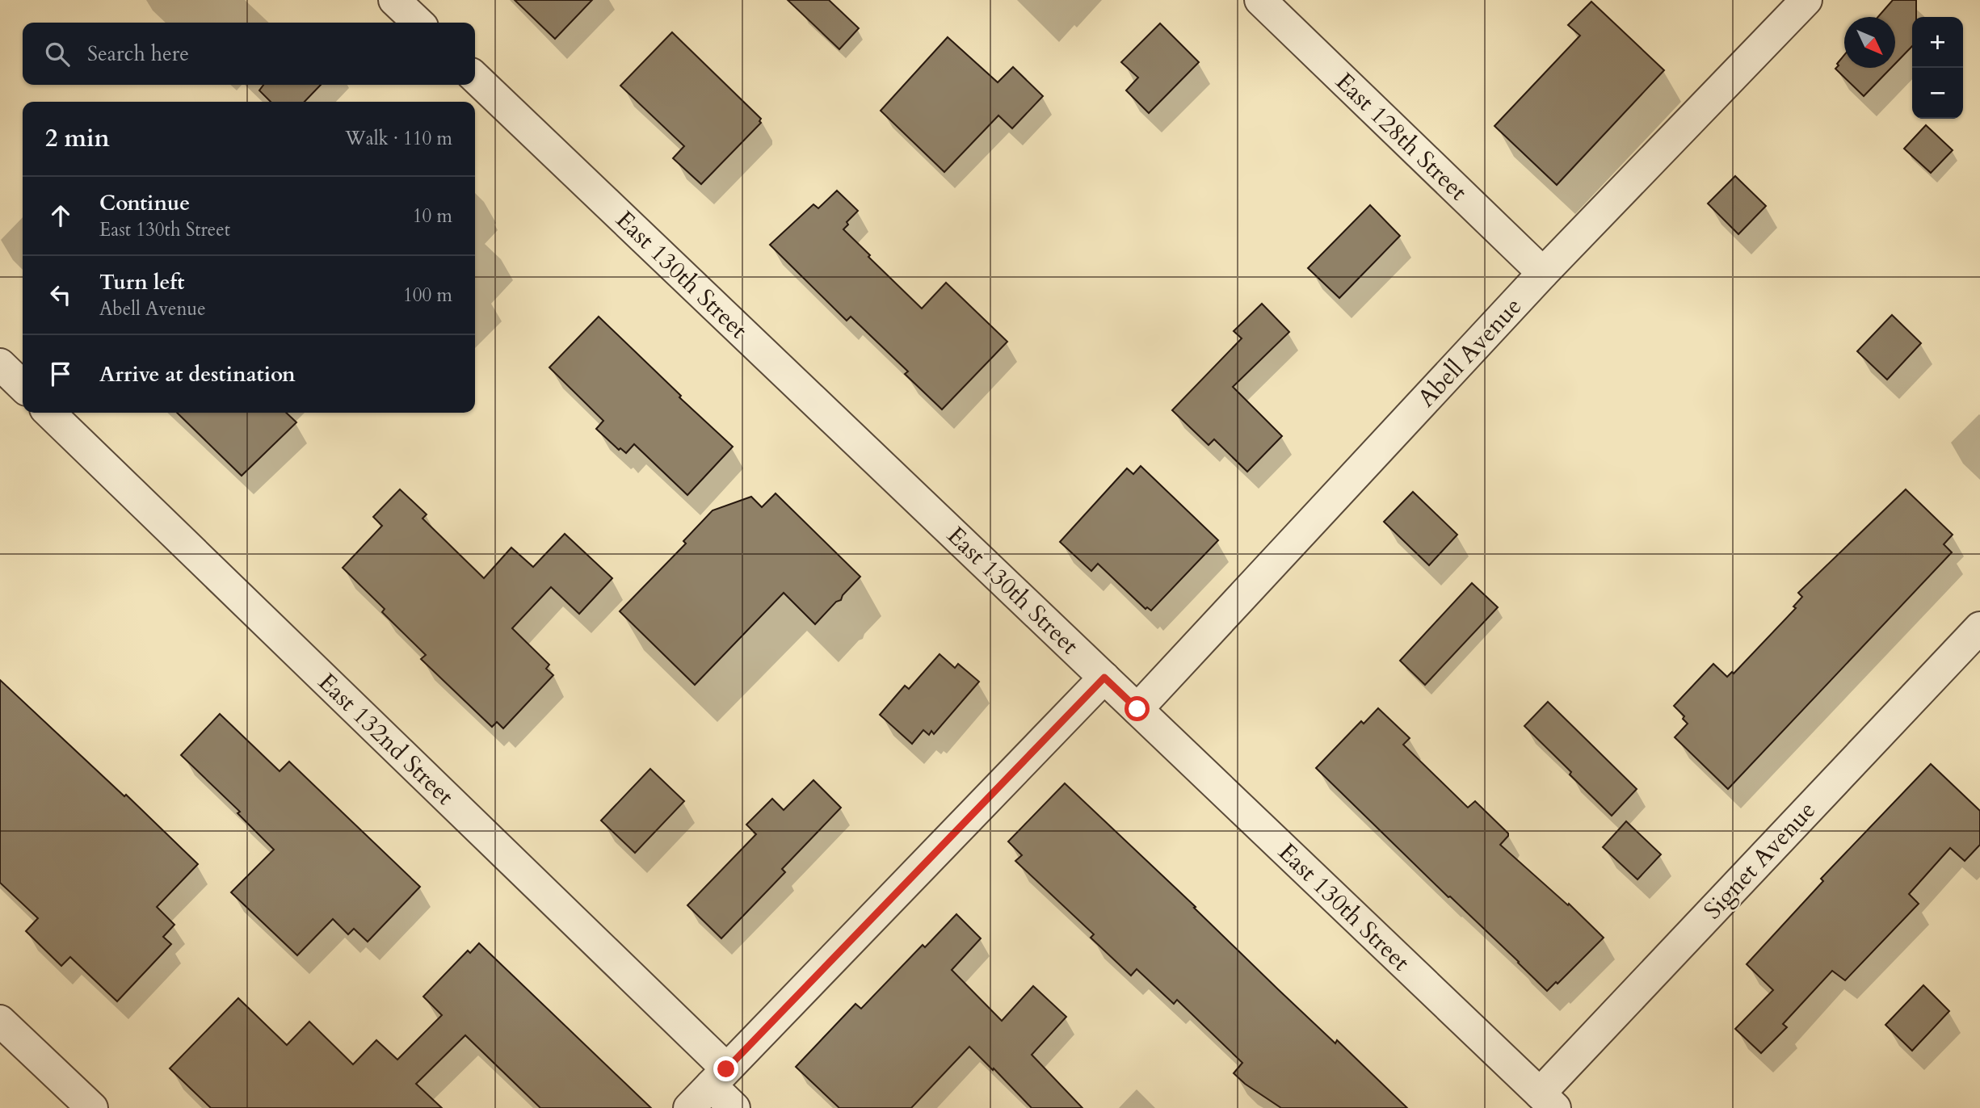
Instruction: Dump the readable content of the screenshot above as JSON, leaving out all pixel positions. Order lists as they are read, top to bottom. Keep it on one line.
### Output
{"streets":{"street":["East 128th Street","East 130th Street","Abell Avenue","East 132nd Street","Signet Avenue"]},"crossings":[["East 128th Street","Abell Avenue"],["East 130th Street","Abell Avenue"],["East 130th Street","Signet Avenue"]],"north":"bottom right","page":{"map_buttons":["+","−"],"search":"Search here","heading":["2 min","Walk · 110 m"],"list":[["Continue","East 130th Street","10 m"],["Turn left","Abell Avenue","100 m"],"Arrive at destination"]}}
